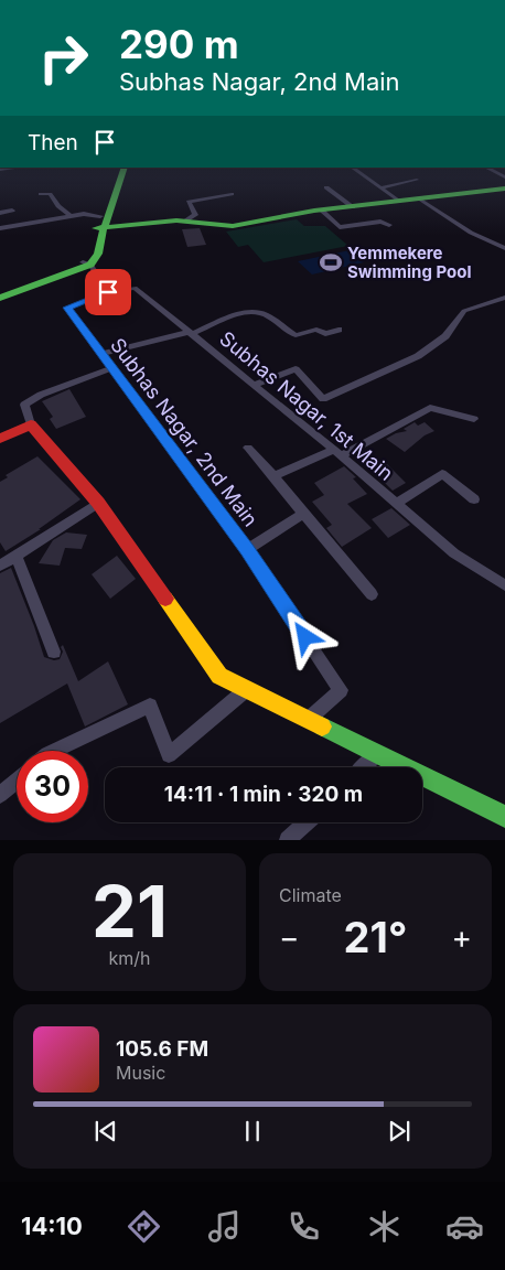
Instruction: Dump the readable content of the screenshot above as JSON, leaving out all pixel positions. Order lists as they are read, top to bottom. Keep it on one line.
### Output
{"streets":{"street":["Subhas Nagar, 1st Main","Subhas Nagar, 2nd Main"]},"crossings":[["Subhas Nagar, 1st Main","Subhas Nagar, 2nd Main"]],"places":{"sports":["Yemmekere Swimming Pool"]},"page":{"turn":["290 m","Subhas Nagar, 2nd Main"],"then":"Then","limit":"30","trip":"14:11 · 1 min · 320 m","tile":[["21","km/h"],"Climate"],"heat":["−","21°","+"],"song":["105.6 FM","Music"],"tabs":"14:10"}}
